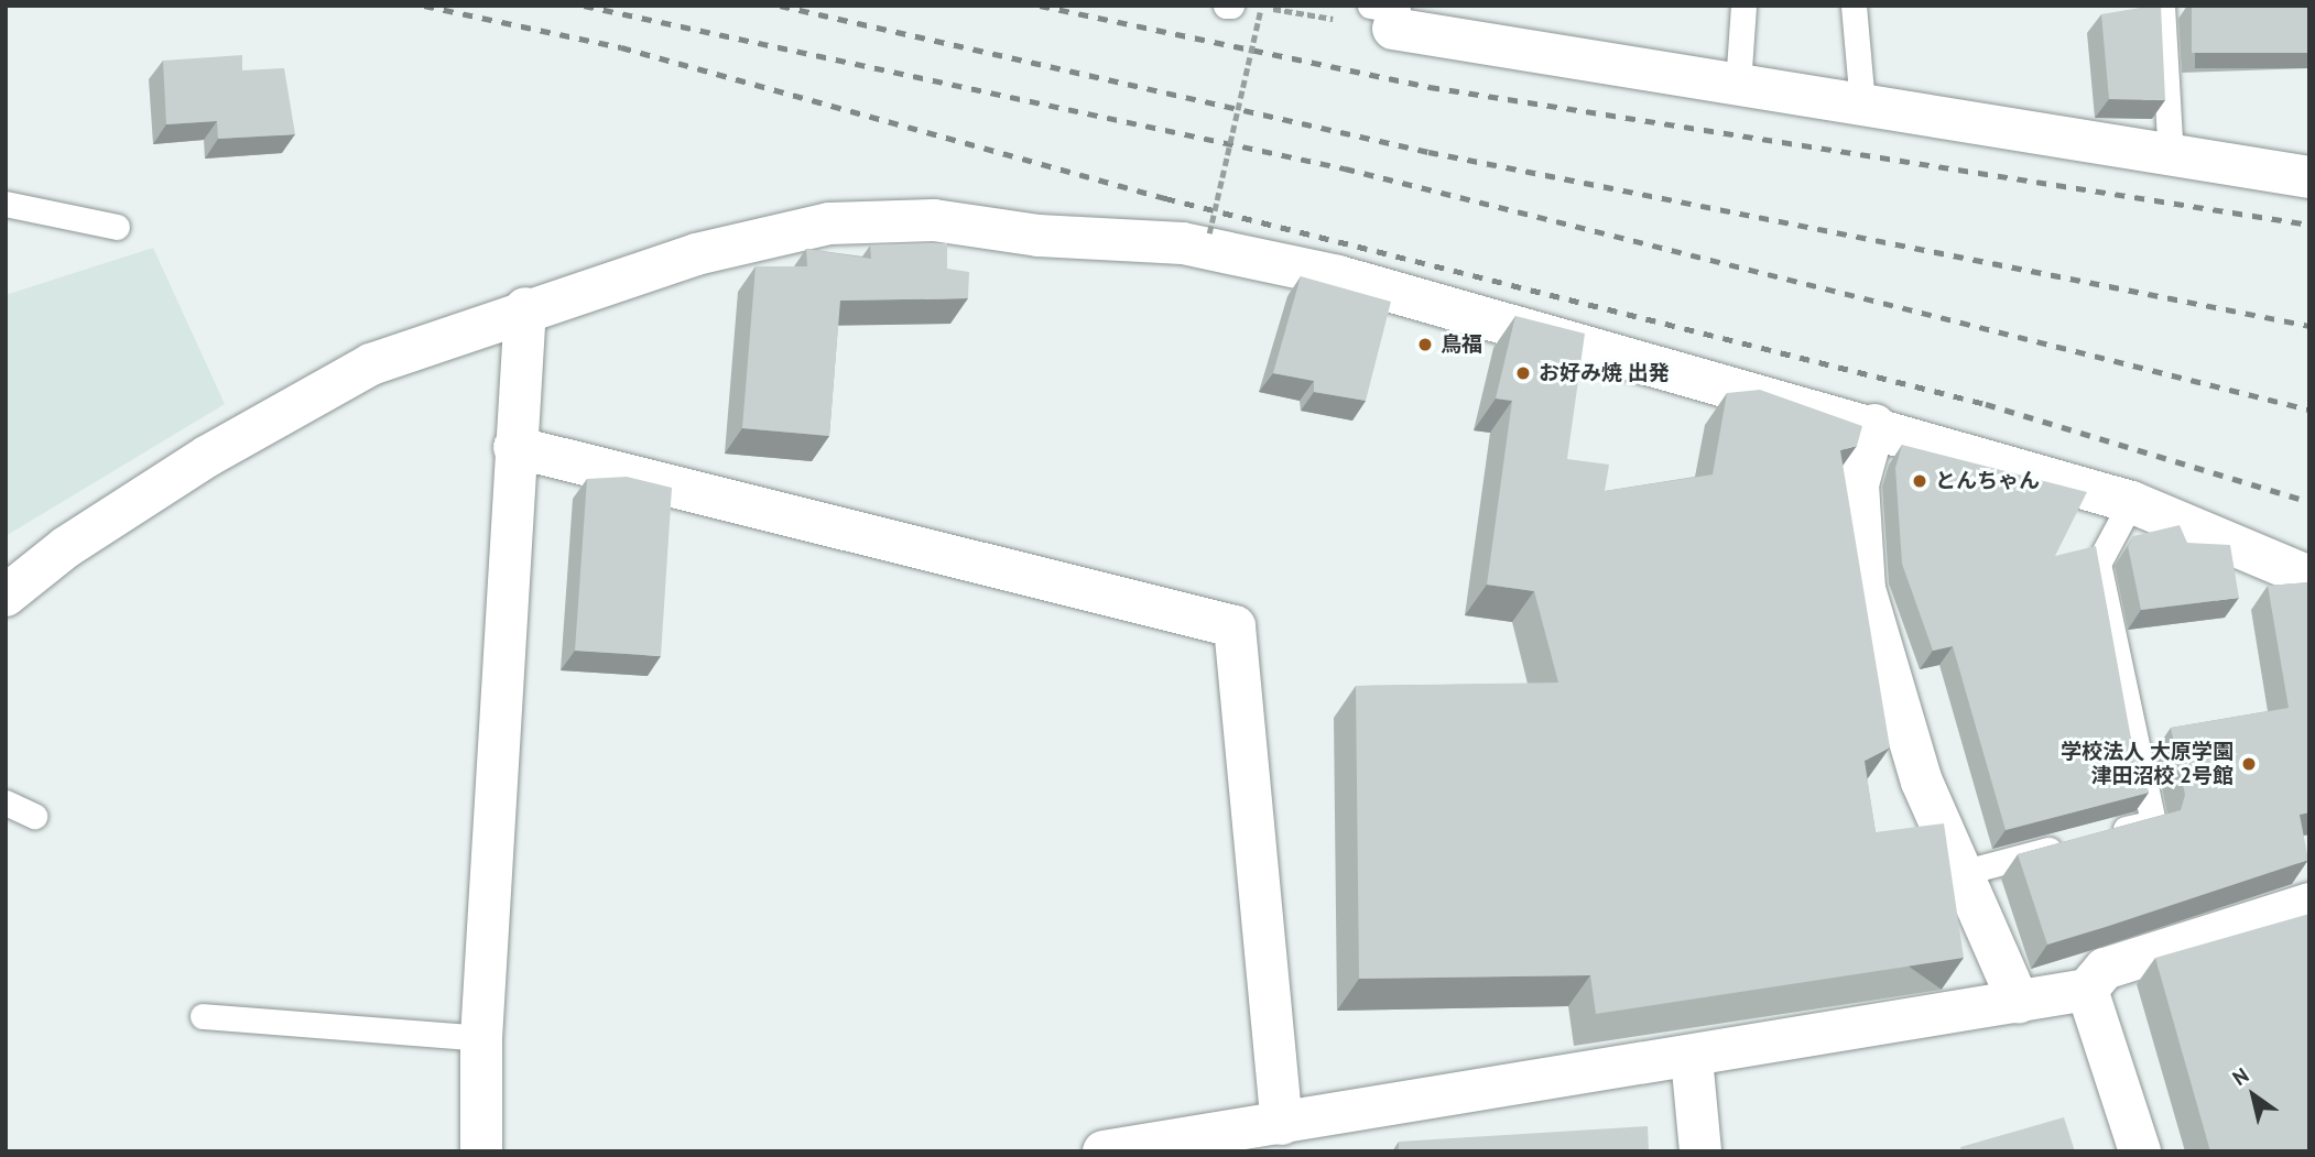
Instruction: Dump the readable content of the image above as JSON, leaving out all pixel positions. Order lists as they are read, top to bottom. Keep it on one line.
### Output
{"places":["鳥福","お好み焼 出発","とんちゃん","学校法人 大原学園 津田沼校 2号館"],"north":"top left"}
